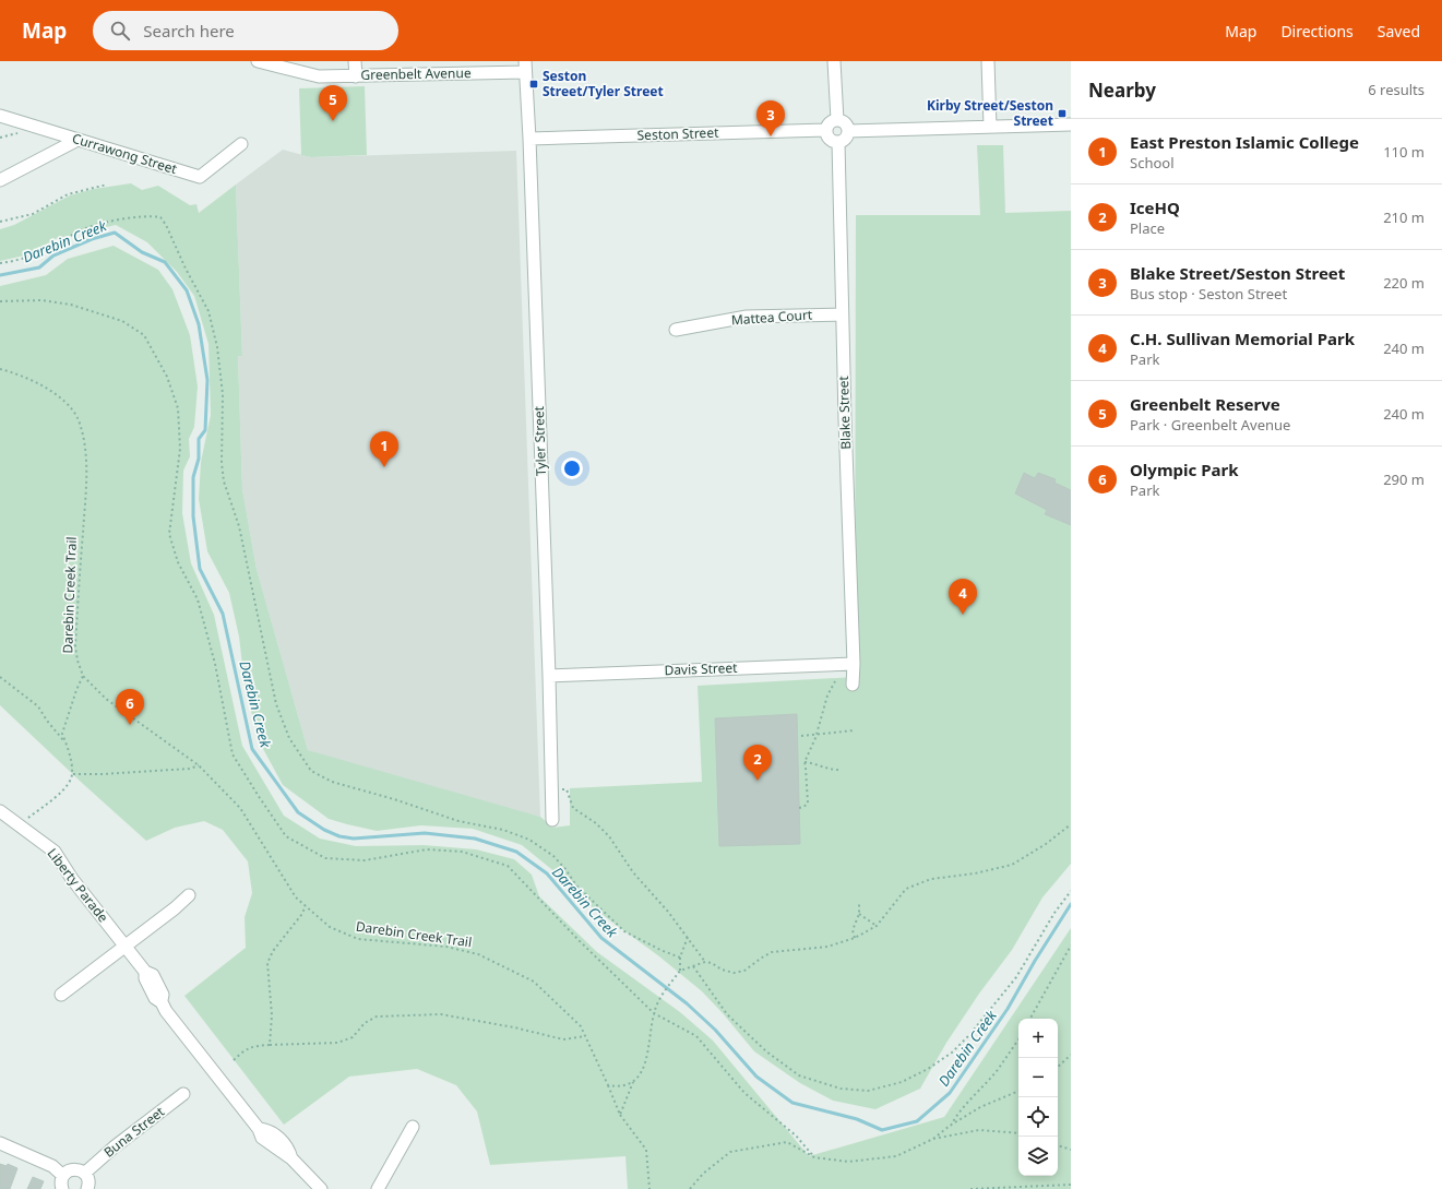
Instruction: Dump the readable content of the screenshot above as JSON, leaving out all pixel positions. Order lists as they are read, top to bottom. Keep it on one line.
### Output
{"streets":{"street":["Greenbelt Avenue","Seston Street","Currawong Street","Mattea Court","Blake Street","Tyler Street","Davis Street","Liberty Parade","Buna Street"],"path":["Darebin Creek Trail"]},"crossings":[["Greenbelt Avenue","Tyler Street"],["Seston Street","Blake Street"],["Seston Street","Tyler Street"],["Mattea Court","Blake Street"],["Blake Street","Davis Street"],["Tyler Street","Davis Street"]],"water":["Darebin Creek"],"places":{"transit":["Seston Street/Tyler Street","Kirby Street/Seston Street"]},"page":{"header":"Map","search":"Search here","nav":["Map","Directions","Saved"],"heading":["Nearby","6 results"],"pins":["5","3","1","4","6","2"],"list":[{"mark":"1","name":"East Preston Islamic College","note":"School","value":"110 m"},{"mark":"2","name":"IceHQ","note":"Place","value":"210 m"},{"mark":"3","name":"Blake Street/Seston Street","note":"Bus stop · Seston Street","value":"220 m"},{"mark":"4","name":"C.H. Sullivan Memorial Park","note":"Park","value":"240 m"},{"mark":"5","name":"Greenbelt Reserve","note":"Park · Greenbelt Avenue","value":"240 m"},{"mark":"6","name":"Olympic Park","note":"Park","value":"290 m"}],"map_buttons":["+","−"]}}
